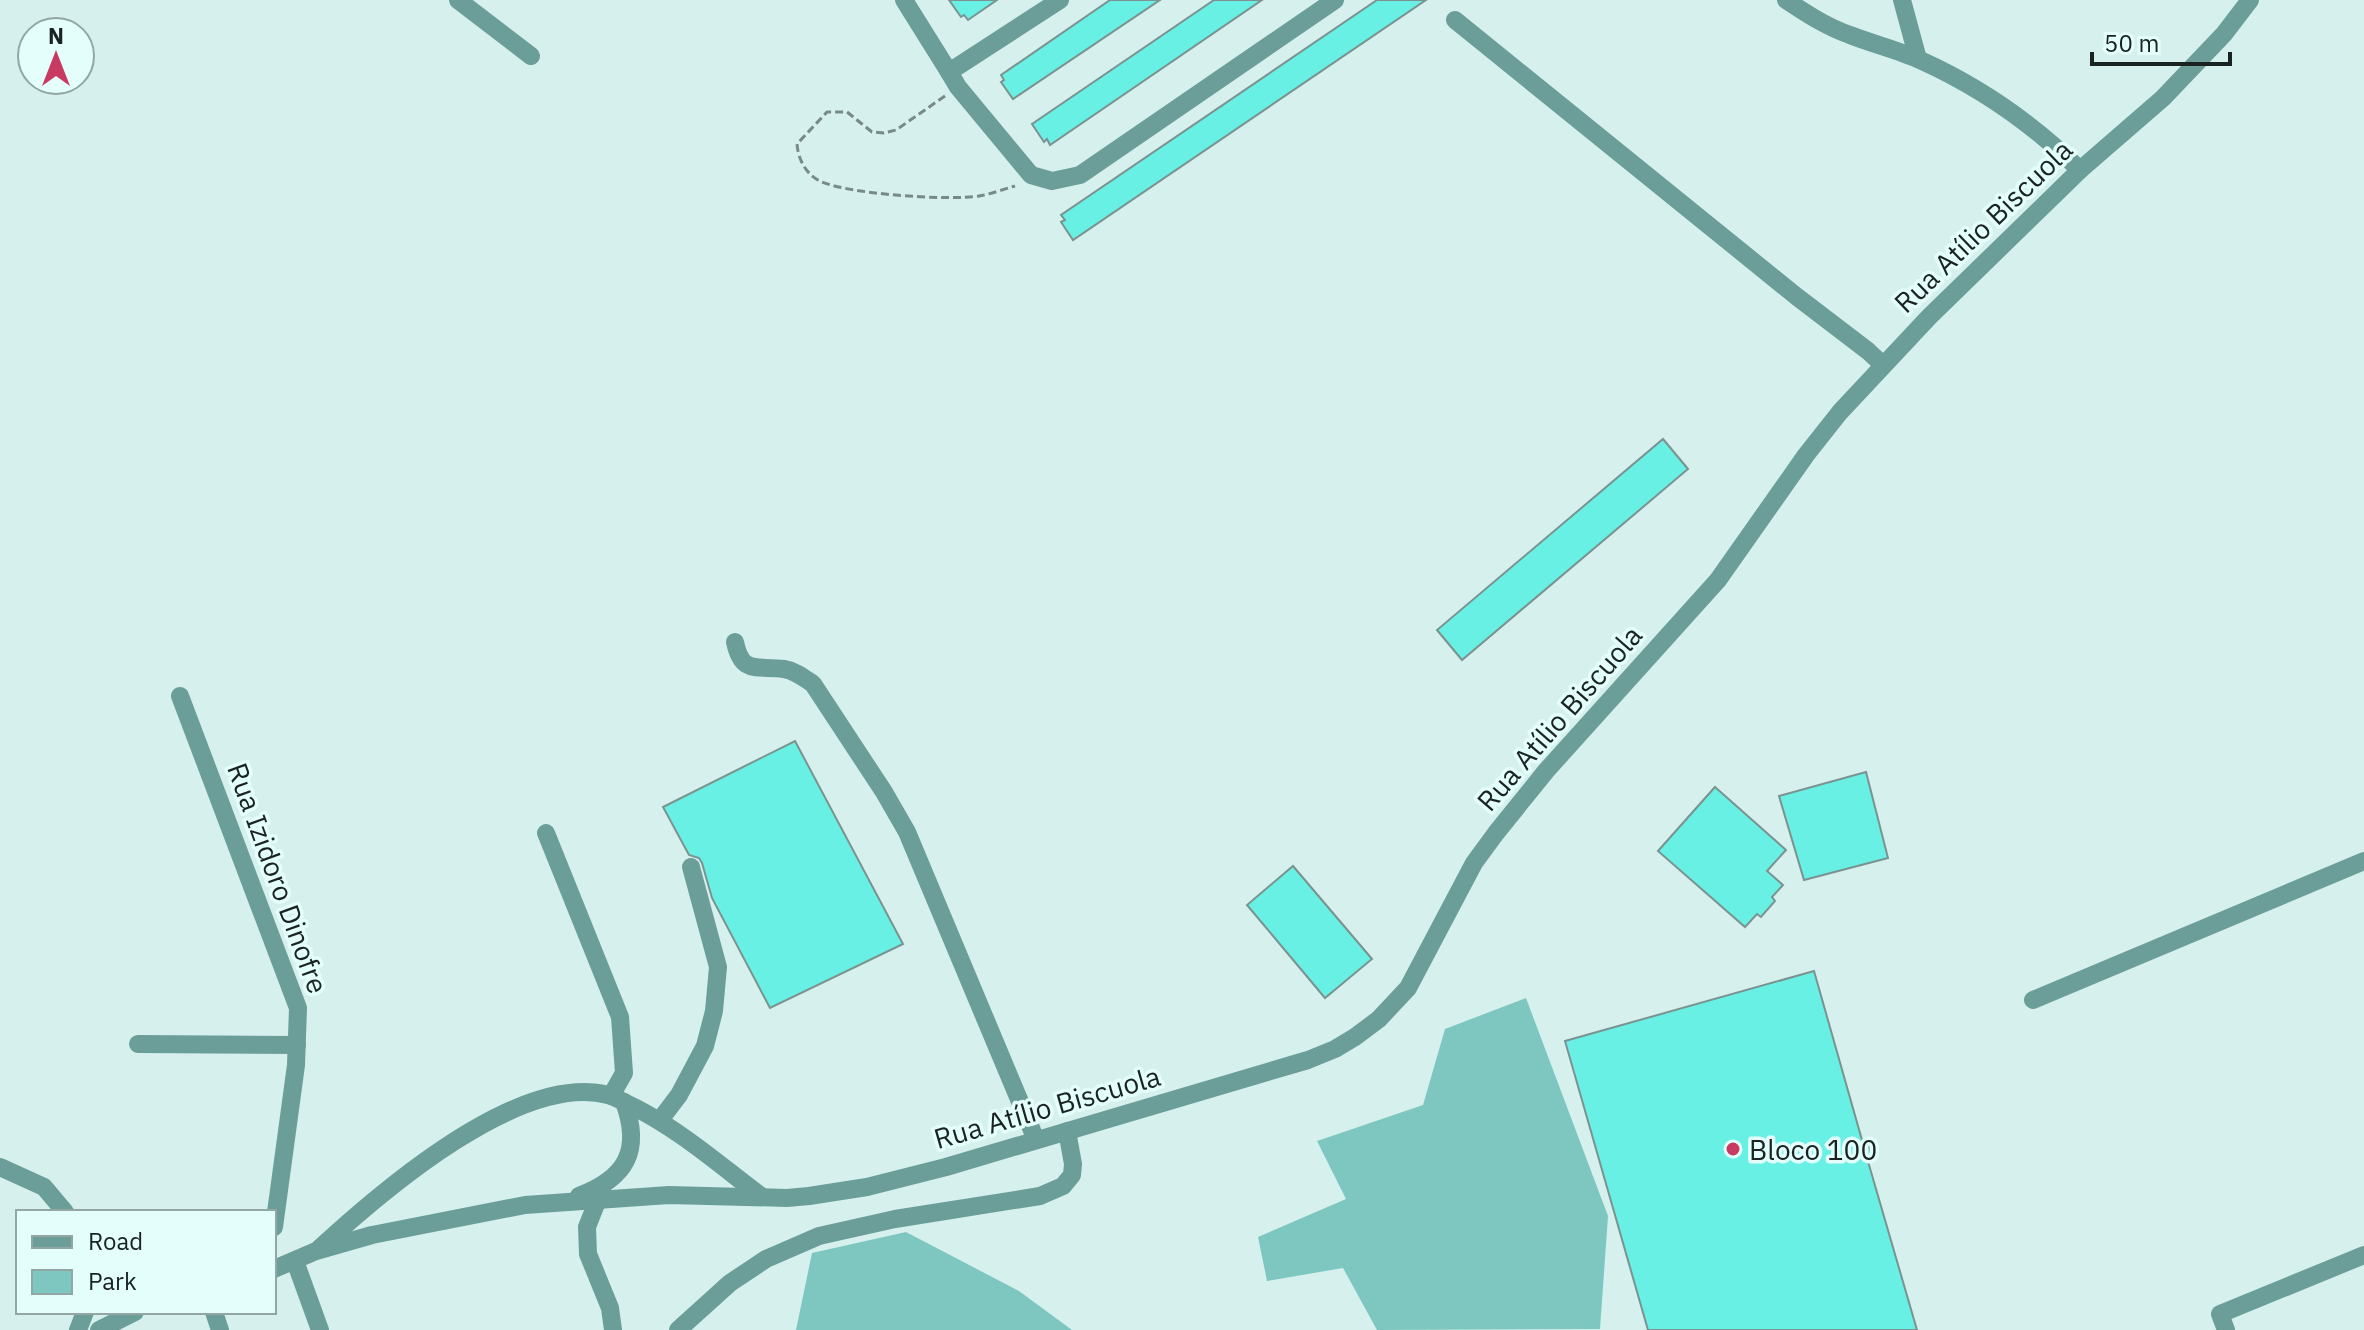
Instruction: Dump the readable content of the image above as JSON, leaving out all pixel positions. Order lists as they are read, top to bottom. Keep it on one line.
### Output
{"streets":{"street":["Rua Atílio Biscuola","Rua Izidoro Dinofre"]},"places":["Bloco 100"],"legend":["Road","Park"],"scale_bar":"50 m","north":"top"}
